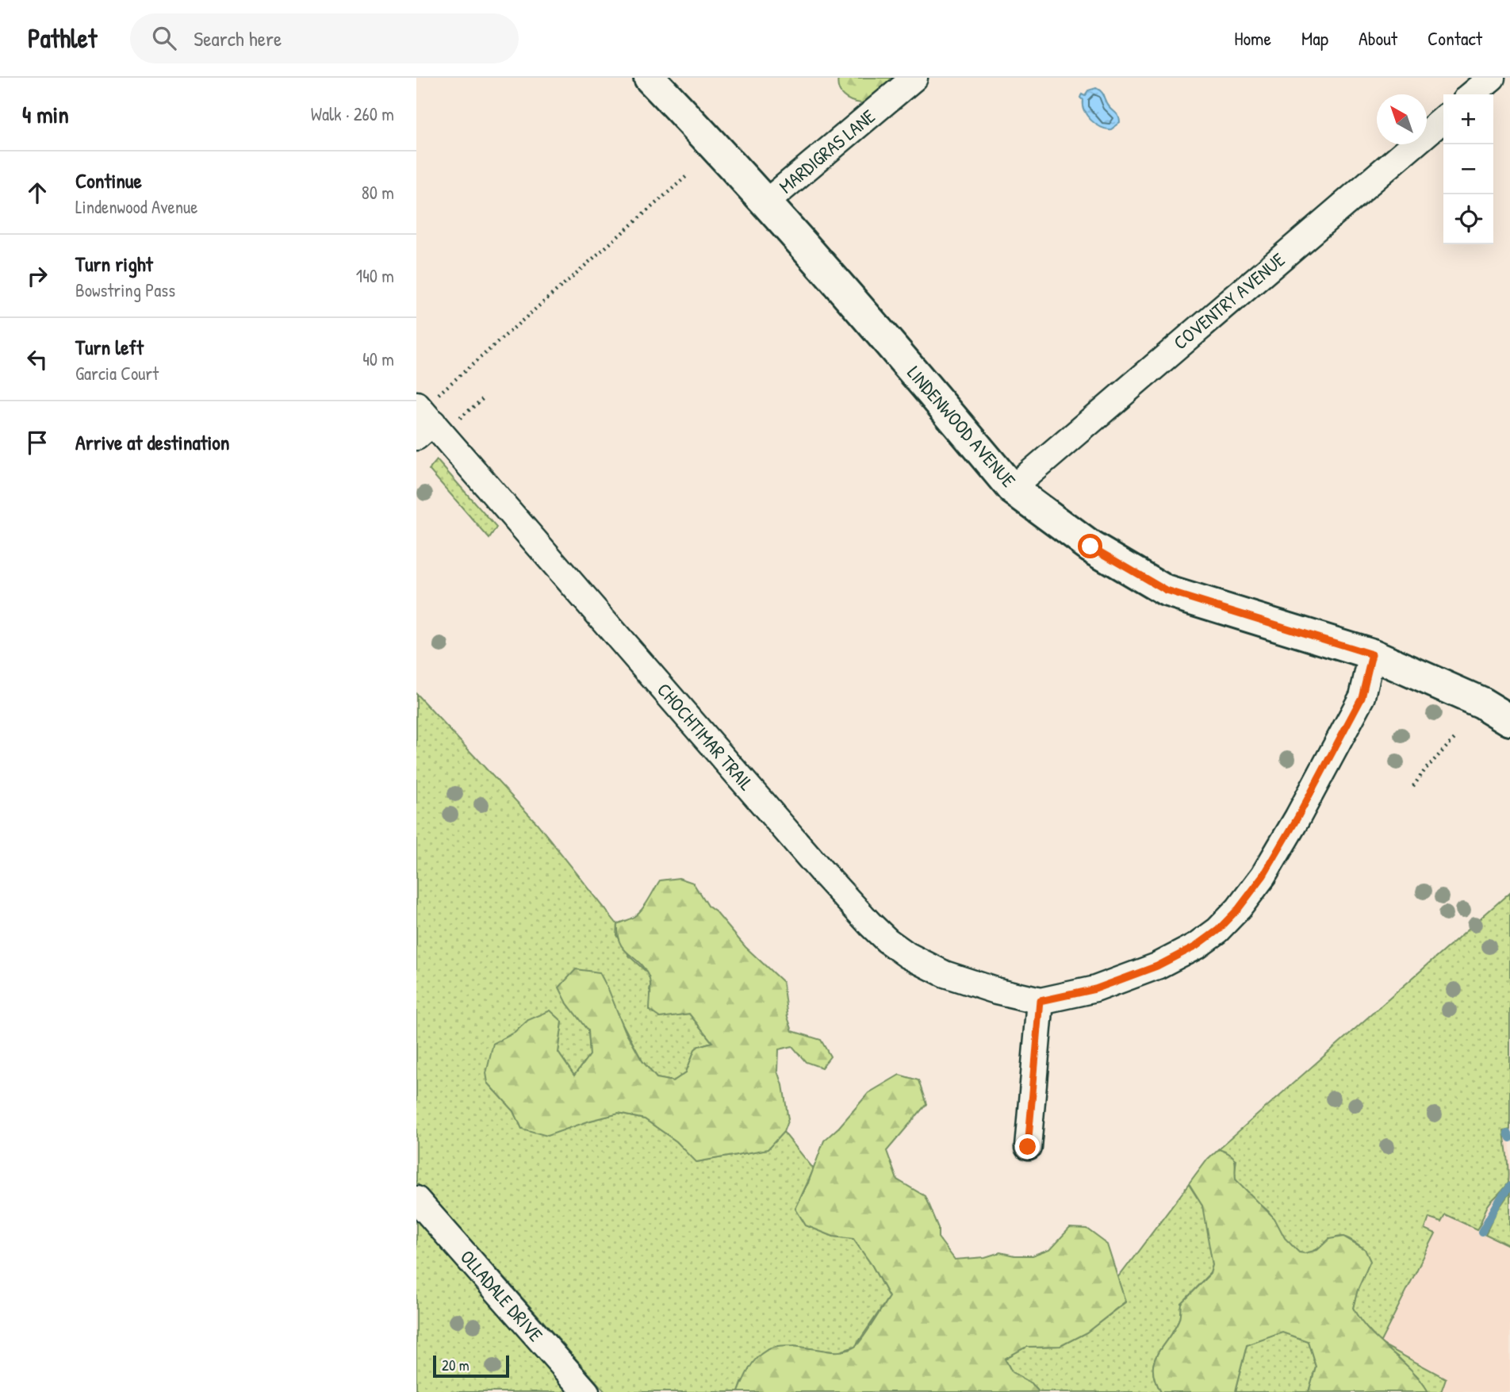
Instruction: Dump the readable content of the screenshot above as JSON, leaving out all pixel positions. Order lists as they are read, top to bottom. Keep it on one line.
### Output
{"streets":{"street":["MARDIGRAS LANE","COVENTRY AVENUE","LINDENWOOD AVENUE","CHOCHTIMAR TRAIL","OLLADALE DRIVE"]},"crossings":[["MARDIGRAS LANE","LINDENWOOD AVENUE"],["COVENTRY AVENUE","LINDENWOOD AVENUE"]],"scale_bar":"20 m","north":"top left","page":{"header":"Pathlet","search":"Search here","nav":["Home","Map","About","Contact"],"heading":["4 min","Walk · 260 m"],"map_buttons":["+","−"],"list":[["Continue","Lindenwood Avenue","80 m"],["Turn right","Bowstring Pass","140 m"],["Turn left","Garcia Court","40 m"],"Arrive at destination"],"scale":"20 m"}}
